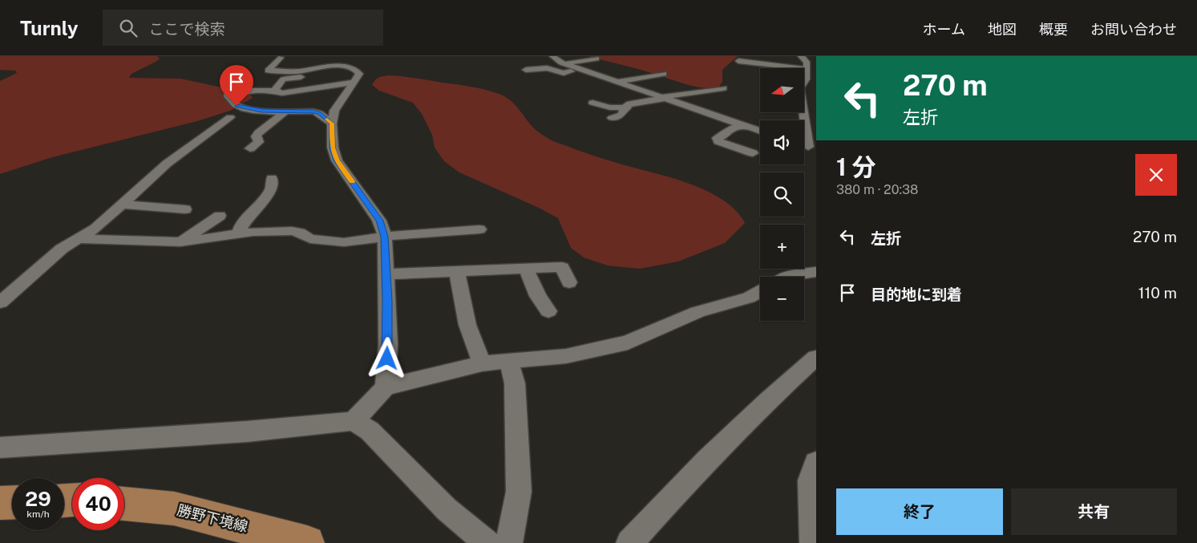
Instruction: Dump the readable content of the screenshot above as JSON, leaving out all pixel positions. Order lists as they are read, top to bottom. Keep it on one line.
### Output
{"streets":{"main road":["勝野下境線"]},"north":"left","page":{"header":"Turnly","search":"ここで検索","nav":["ホーム","地図","概要","お問い合わせ"],"turn":["270 m","左折"],"map_buttons":["+","−"],"heading":["1 分","380 m · 20:38"],"list":[{"name":"左折","value":"270 m"},{"name":"目的地に到着","value":"110 m"}],"speed":"29 km/h","limit":"40","buttons":["終了","共有"]}}
